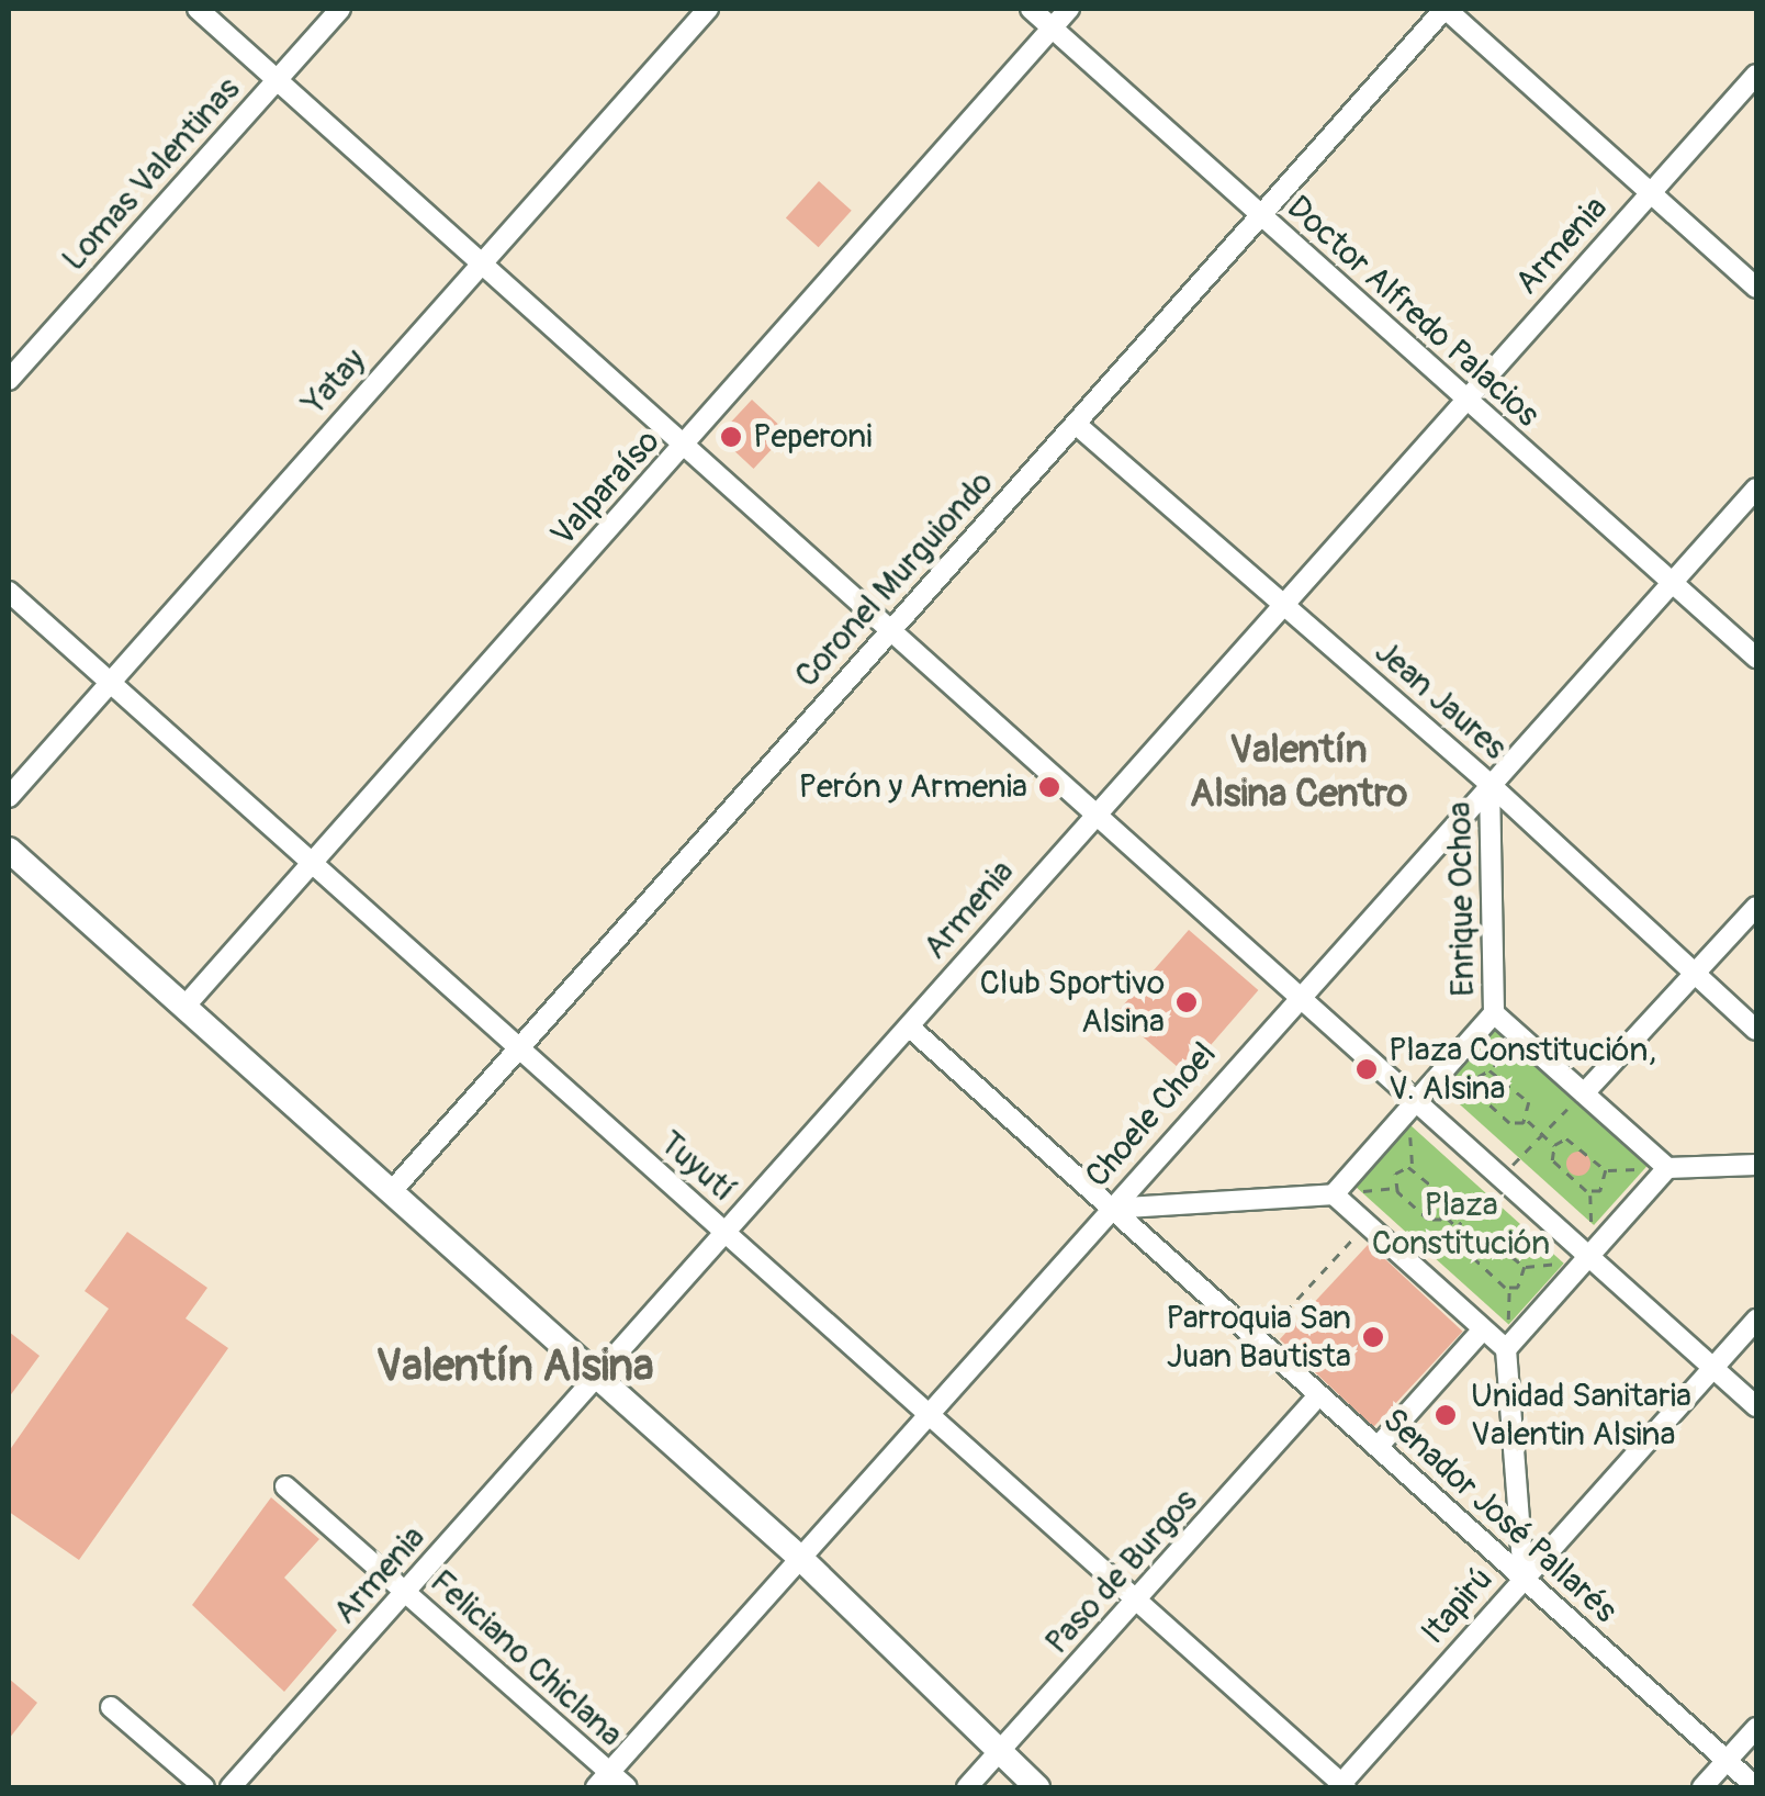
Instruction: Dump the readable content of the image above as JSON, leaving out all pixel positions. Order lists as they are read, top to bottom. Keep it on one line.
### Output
{"streets":{"street":["Lomas Valentinas","Armenia","Doctor Alfredo Palacios","Yatay","Valparaíso","Coronel Murguiondo","Jean Jaures","Enrique Ochoa","Choele Choel","Tuyutí","Senador José Pallarés","Paso de Burgos","Itapirú","Feliciano Chiclana"]},"crossings":[["Armenia","Doctor Alfredo Palacios"],["Armenia","Jean Jaures"],["Armenia","Tuyutí"],["Armenia","Senador José Pallarés"],["Armenia","Feliciano Chiclana"],["Doctor Alfredo Palacios","Valparaíso"],["Doctor Alfredo Palacios","Coronel Murguiondo"],["Doctor Alfredo Palacios","Choele Choel"],["Yatay","Tuyutí"],["Valparaíso","Tuyutí"],["Coronel Murguiondo","Jean Jaures"],["Coronel Murguiondo","Tuyutí"],["Jean Jaures","Enrique Ochoa"],["Jean Jaures","Choele Choel"],["Enrique Ochoa","Choele Choel"],["Choele Choel","Tuyutí"],["Choele Choel","Senador José Pallarés"],["Choele Choel","Feliciano Chiclana"],["Tuyutí","Paso de Burgos"],["Tuyutí","Itapirú"],["Senador José Pallarés","Paso de Burgos"],["Senador José Pallarés","Itapirú"]],"districts":["Valentín Alsina Centro","Valentín Alsina"],"parks":["Plaza Constitución"],"places":["Peperoni","Perón y Armenia","Club Sportivo Alsina","Plaza Constitución, V. Alsina","Parroquia San Juan Bautista","Unidad Sanitaria Valentin Alsina"]}
